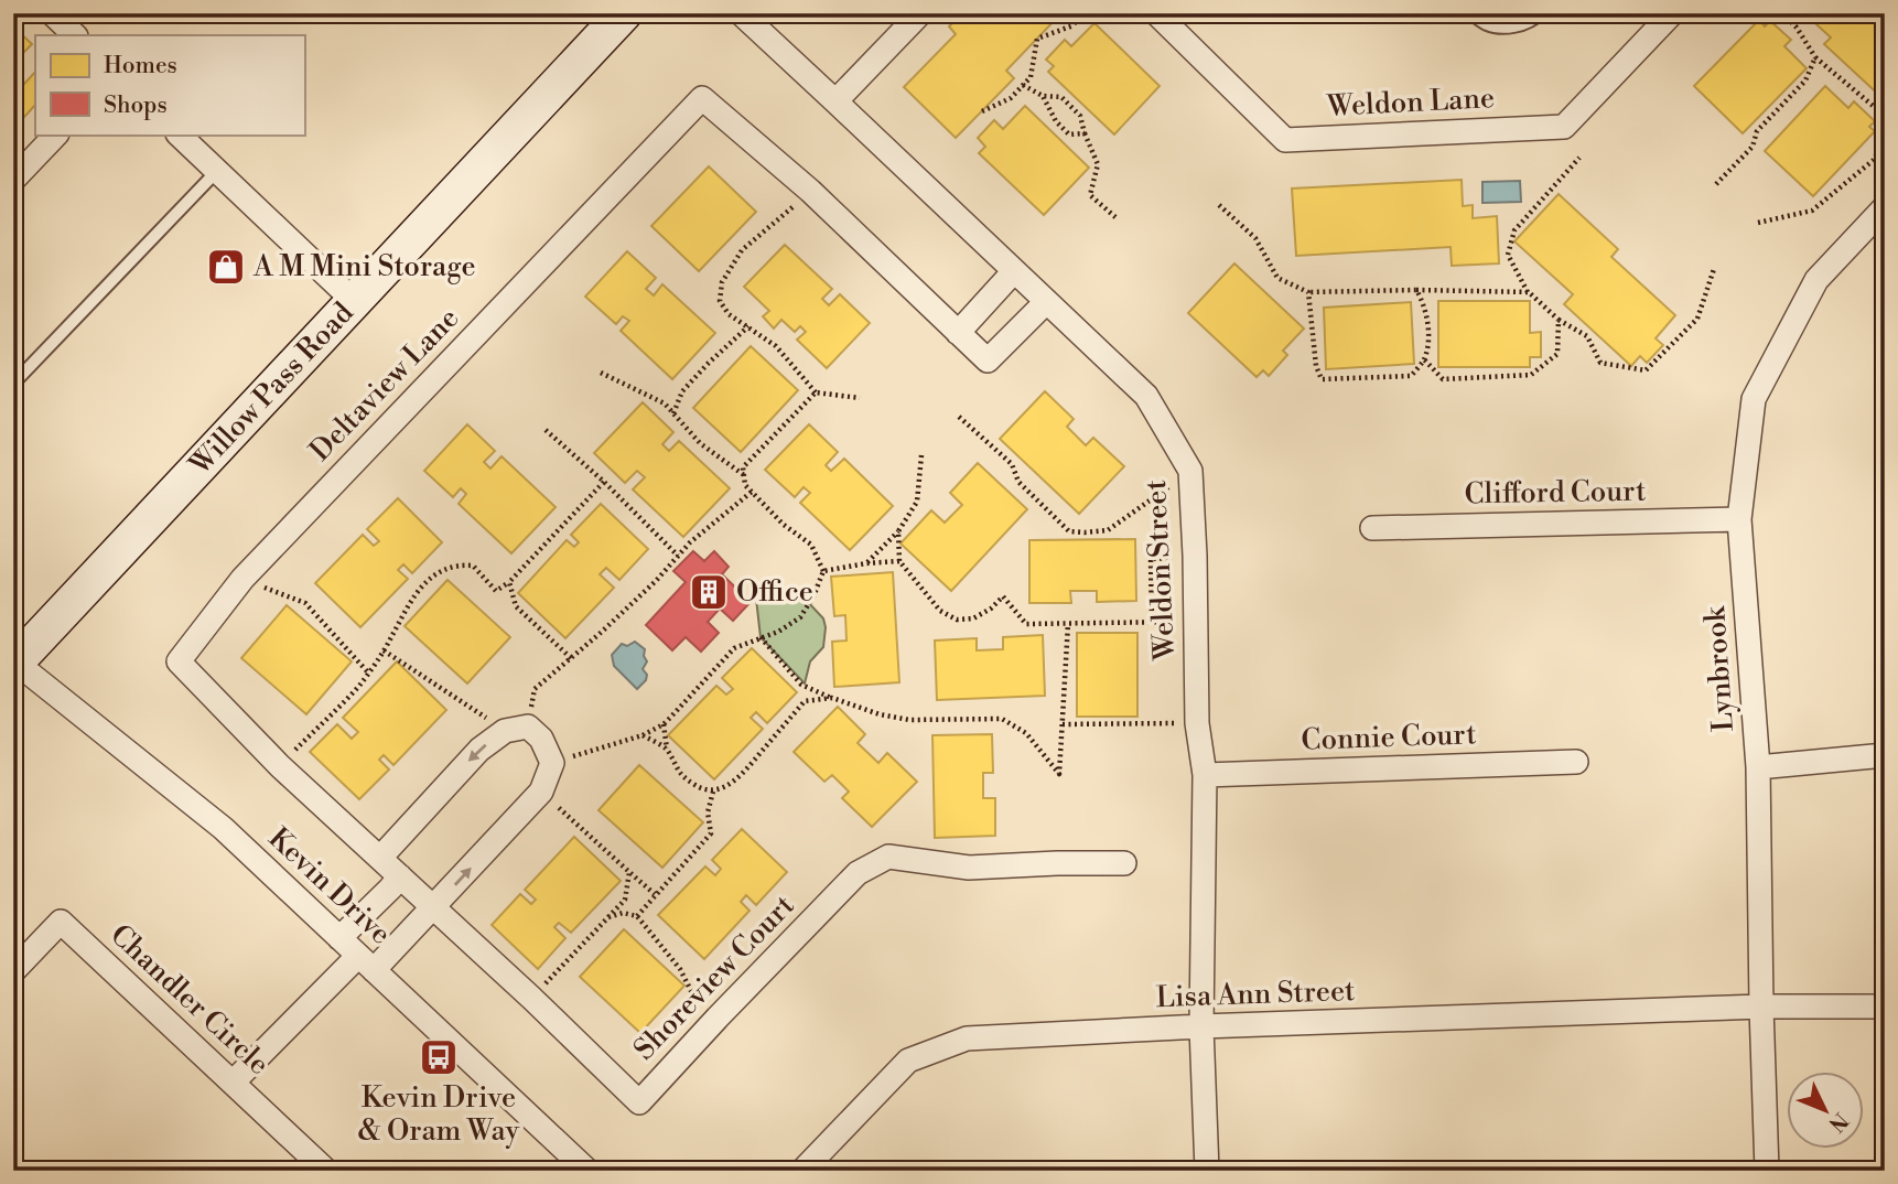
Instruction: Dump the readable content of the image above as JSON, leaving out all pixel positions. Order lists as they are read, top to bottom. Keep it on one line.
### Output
{"streets":{"main road":["Willow Pass Road"],"street":["Weldon Lane","Deltaview Lane","Clifford Court","Weldon Street","Lynbrook","Connie Court","Kevin Drive","Shoreview Court","Lisa Ann Street","Chandler Circle"]},"crossings":[["Deltaview Lane","Weldon Street"],["Deltaview Lane","Shoreview Court"],["Willow Pass Road","Kevin Drive"],["Clifford Court","Lynbrook"],["Weldon Street","Connie Court"],["Weldon Street","Lisa Ann Street"],["Lynbrook","Lisa Ann Street"]],"places":{"shop":["A M Mini Storage"],"building":["Office"],"bus stop":["Kevin Drive & Oram Way"]},"legend":["Homes","Shops"],"north":"bottom right"}
